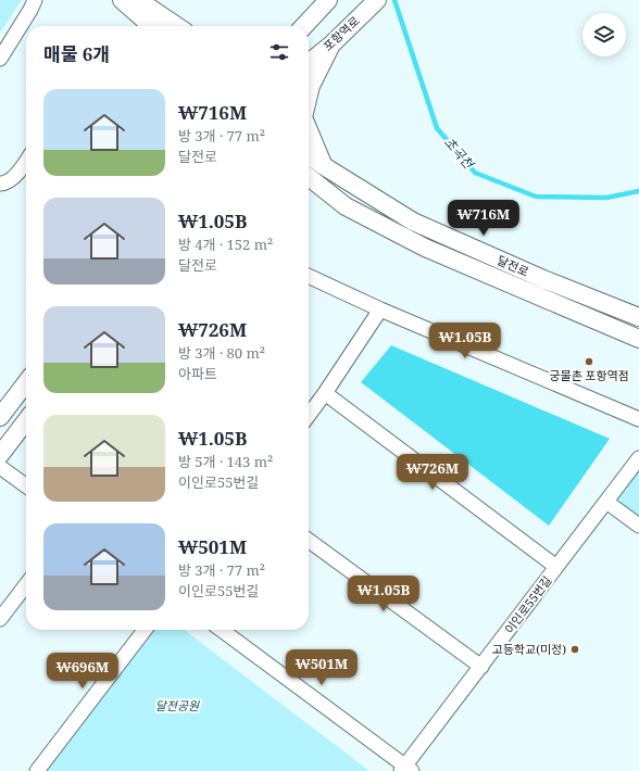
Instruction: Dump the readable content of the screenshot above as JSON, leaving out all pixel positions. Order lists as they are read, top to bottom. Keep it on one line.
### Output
{"streets":{"street":["포항역로","달전로","이인로55번길"]},"water":["초곡천"],"parks":["달전공원"],"places":["궁물촌 포항역점","고등학교(미정)"],"page":{"heading":"매물 6개","list":[{"name":"₩716M","note":"방 3개 · 77 m² · 달전로"},{"name":"₩1.05B","note":"방 4개 · 152 m² · 달전로"},{"name":"₩726M","note":"방 3개 · 80 m² · 아파트"},{"name":"₩1.05B","note":"방 5개 · 143 m² · 이인로55번길"},{"name":"₩501M","note":"방 3개 · 77 m² · 이인로55번길"}],"price":["₩716M","₩1.05B","₩726M","₩1.05B","₩501M","₩696M"]}}
